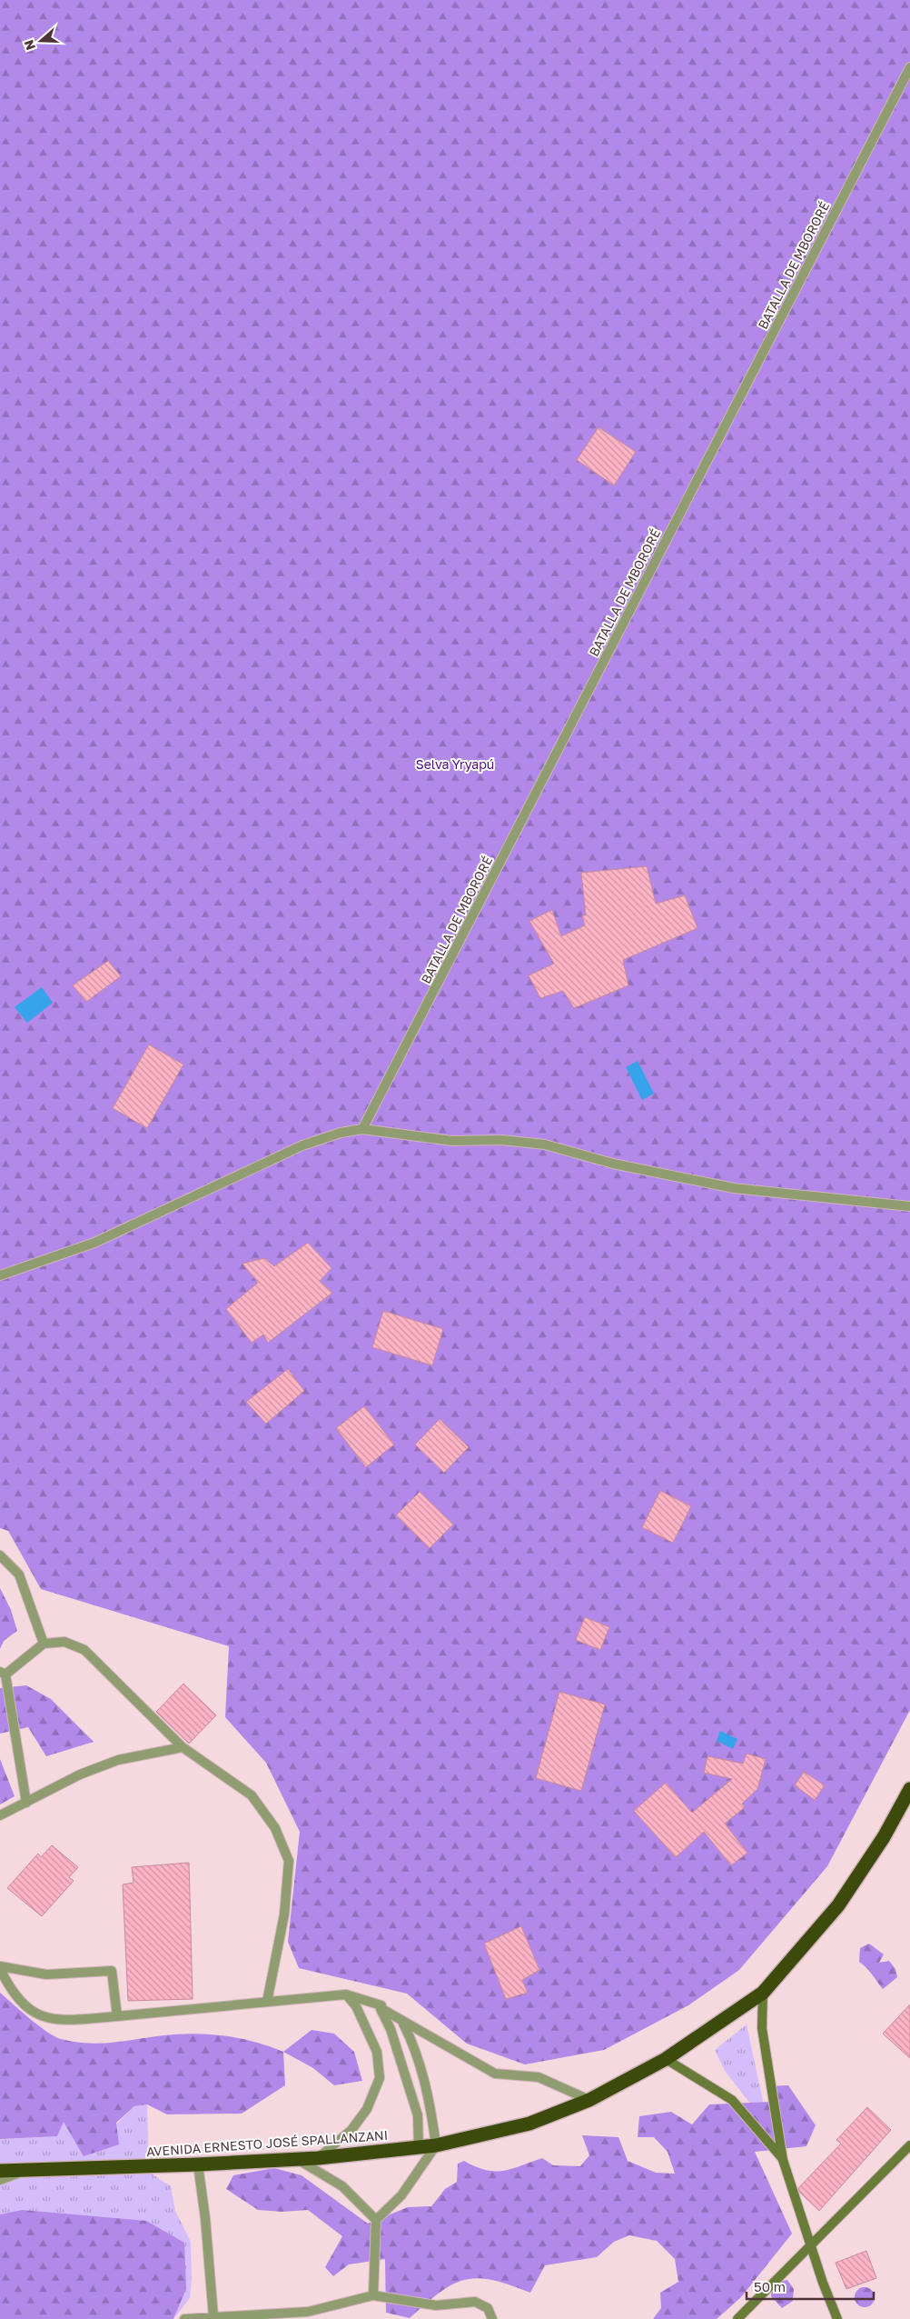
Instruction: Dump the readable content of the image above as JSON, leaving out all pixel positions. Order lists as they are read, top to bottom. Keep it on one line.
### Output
{"streets":{"highway":["AVENIDA ERNESTO JOSÉ SPALLANZANI"],"street":["BATALLA DE MBORORÉ"]},"parks":["Selva Yryapú"],"scale_bar":"50 m","north":"left"}
